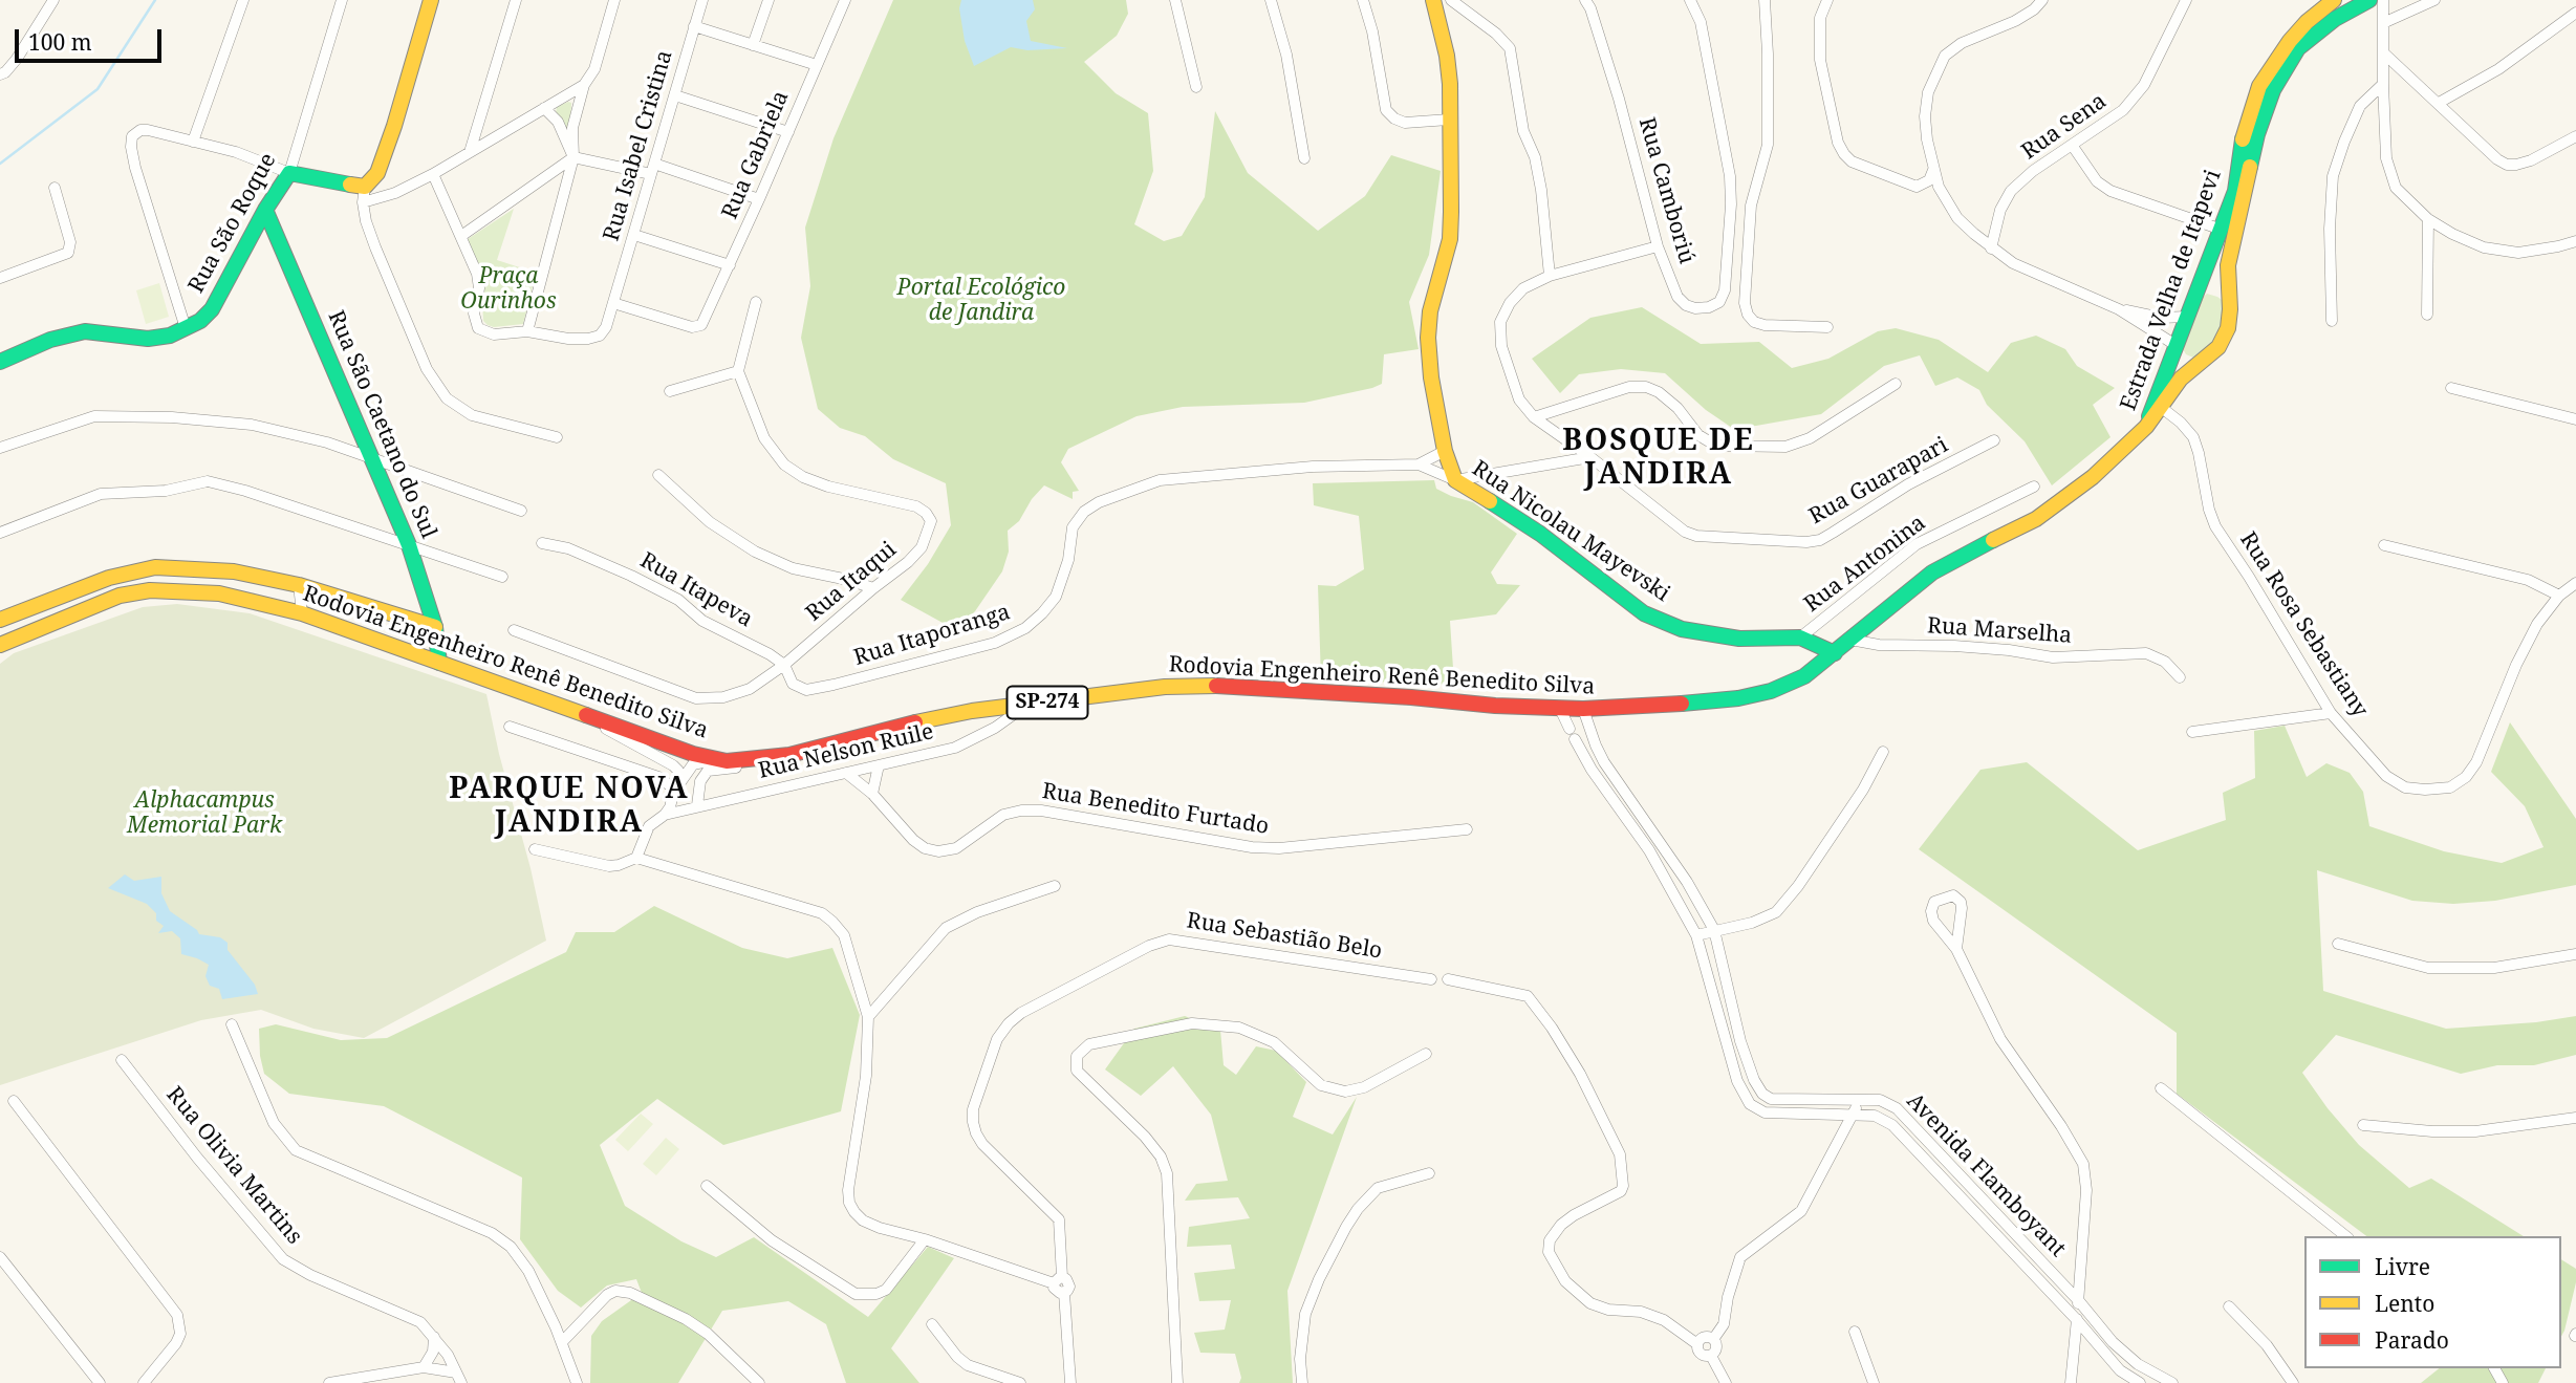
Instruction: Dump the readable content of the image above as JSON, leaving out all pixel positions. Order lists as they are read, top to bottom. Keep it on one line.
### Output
{"streets":{"main road":["Rua São Roque","Estrada Velha de Itapevi","Rua São Caetano do Sul","Rua Nicolau Mayevski","Rodovia Engenheiro Renê Benedito Silva","SP-274"],"street":["Rua Sena","Rua Isabel Cristina","Rua Gabriela","Rua Camboriú","Rua Guarapari","Rua Antonina","Rua Itaqui","Rua Itapeva","Rua Rosa Sebastiany","Rua Marselha","Rua Itaporanga","Rua Nelson Ruile","Rua Benedito Furtado","Rua Sebastião Belo","Rua Olivia Martins","Avenida Flamboyant"]},"crossings":[["Rua Isabel Cristina","Rua Gabriela"],["Rua São Roque","Rua São Caetano do Sul"],["Estrada Velha de Itapevi","Rua Rosa Sebastiany"],["Estrada Velha de Itapevi","Rodovia Engenheiro Renê Benedito Silva"],["Rua São Caetano do Sul","Rodovia Engenheiro Renê Benedito Silva"],["Rua Nicolau Mayevski","Rua Antonina"],["Rua Nicolau Mayevski","Rua Itaporanga"],["Rua Nicolau Mayevski","Rodovia Engenheiro Renê Benedito Silva"],["Rua Itaqui","Rua Itapeva"],["Rua Itaqui","Rua Itaporanga"],["Rua Itapeva","Rua Itaporanga"],["Rua Marselha","Rodovia Engenheiro Renê Benedito Silva"],["Rodovia Engenheiro Renê Benedito Silva","Rua Nelson Ruile"],["Rodovia Engenheiro Renê Benedito Silva","Avenida Flamboyant"],["Rua Nelson Ruile","Rua Benedito Furtado"]],"districts":["BOSQUE DE JANDIRA","PARQUE NOVA JANDIRA"],"parks":["Praça Ourinhos","Portal Ecológico de Jandira","Alphacampus Memorial Park"],"legend":["Livre","Lento","Parado"],"scale_bar":"100 m"}
